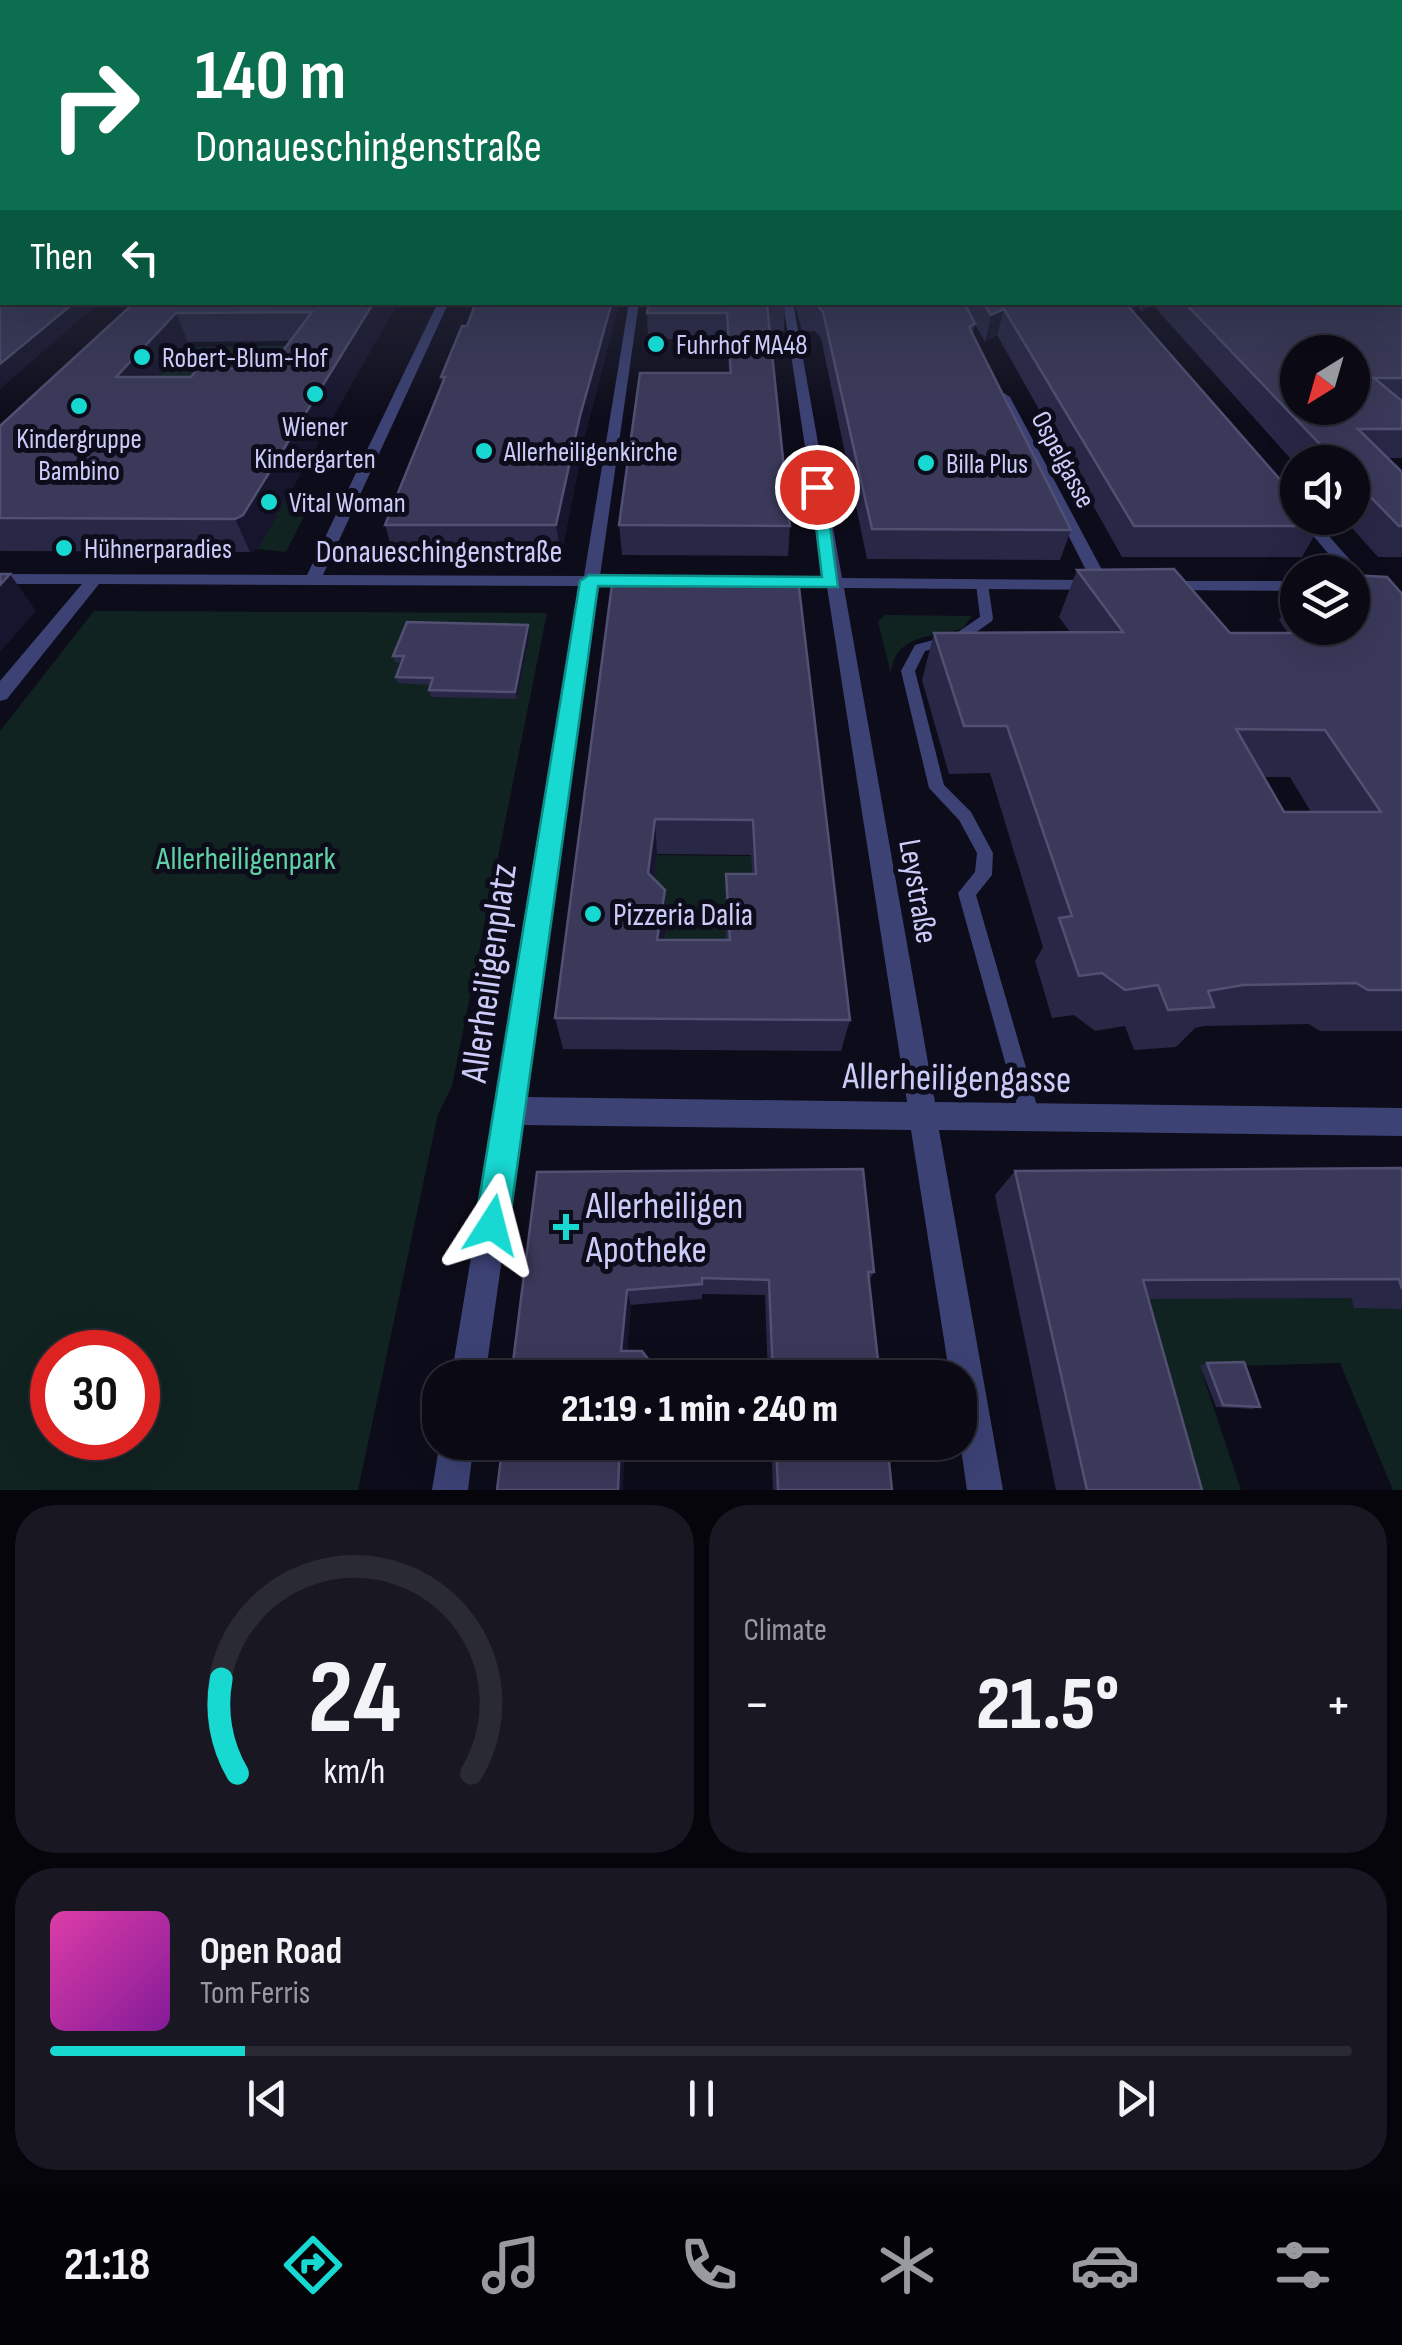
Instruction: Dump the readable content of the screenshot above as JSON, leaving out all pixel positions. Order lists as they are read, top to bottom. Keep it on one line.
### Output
{"streets":{"street":["Ospelgasse","Donaueschingenstraße","Leystraße","Allerheiligenplatz","Allerheiligengasse"]},"crossings":[["Donaueschingenstraße","Allerheiligenplatz"],["Leystraße","Allerheiligengasse"],["Allerheiligenplatz","Allerheiligengasse"]],"parks":["Allerheiligenpark"],"places":{"other":["Fuhrhof MA48","Robert-Blum-Hof","Wiener Kindergarten","Kindergruppe Bambino","Allerheiligenkirche","Billa Plus","Vital Woman","Hühnerparadies","Pizzeria Dalia"],"health":["Allerheiligen Apotheke"]},"north":"bottom left","page":{"turn":["140 m","Donaueschingenstraße"],"then":"Then","limit":"30","trip":"21:19 · 1 min · 240 m","tile":"Climate","heat":["−","21.5°","+"],"song":["Open Road","Tom Ferris"],"tabs":"21:18","gauge":["24","km/h"]}}
